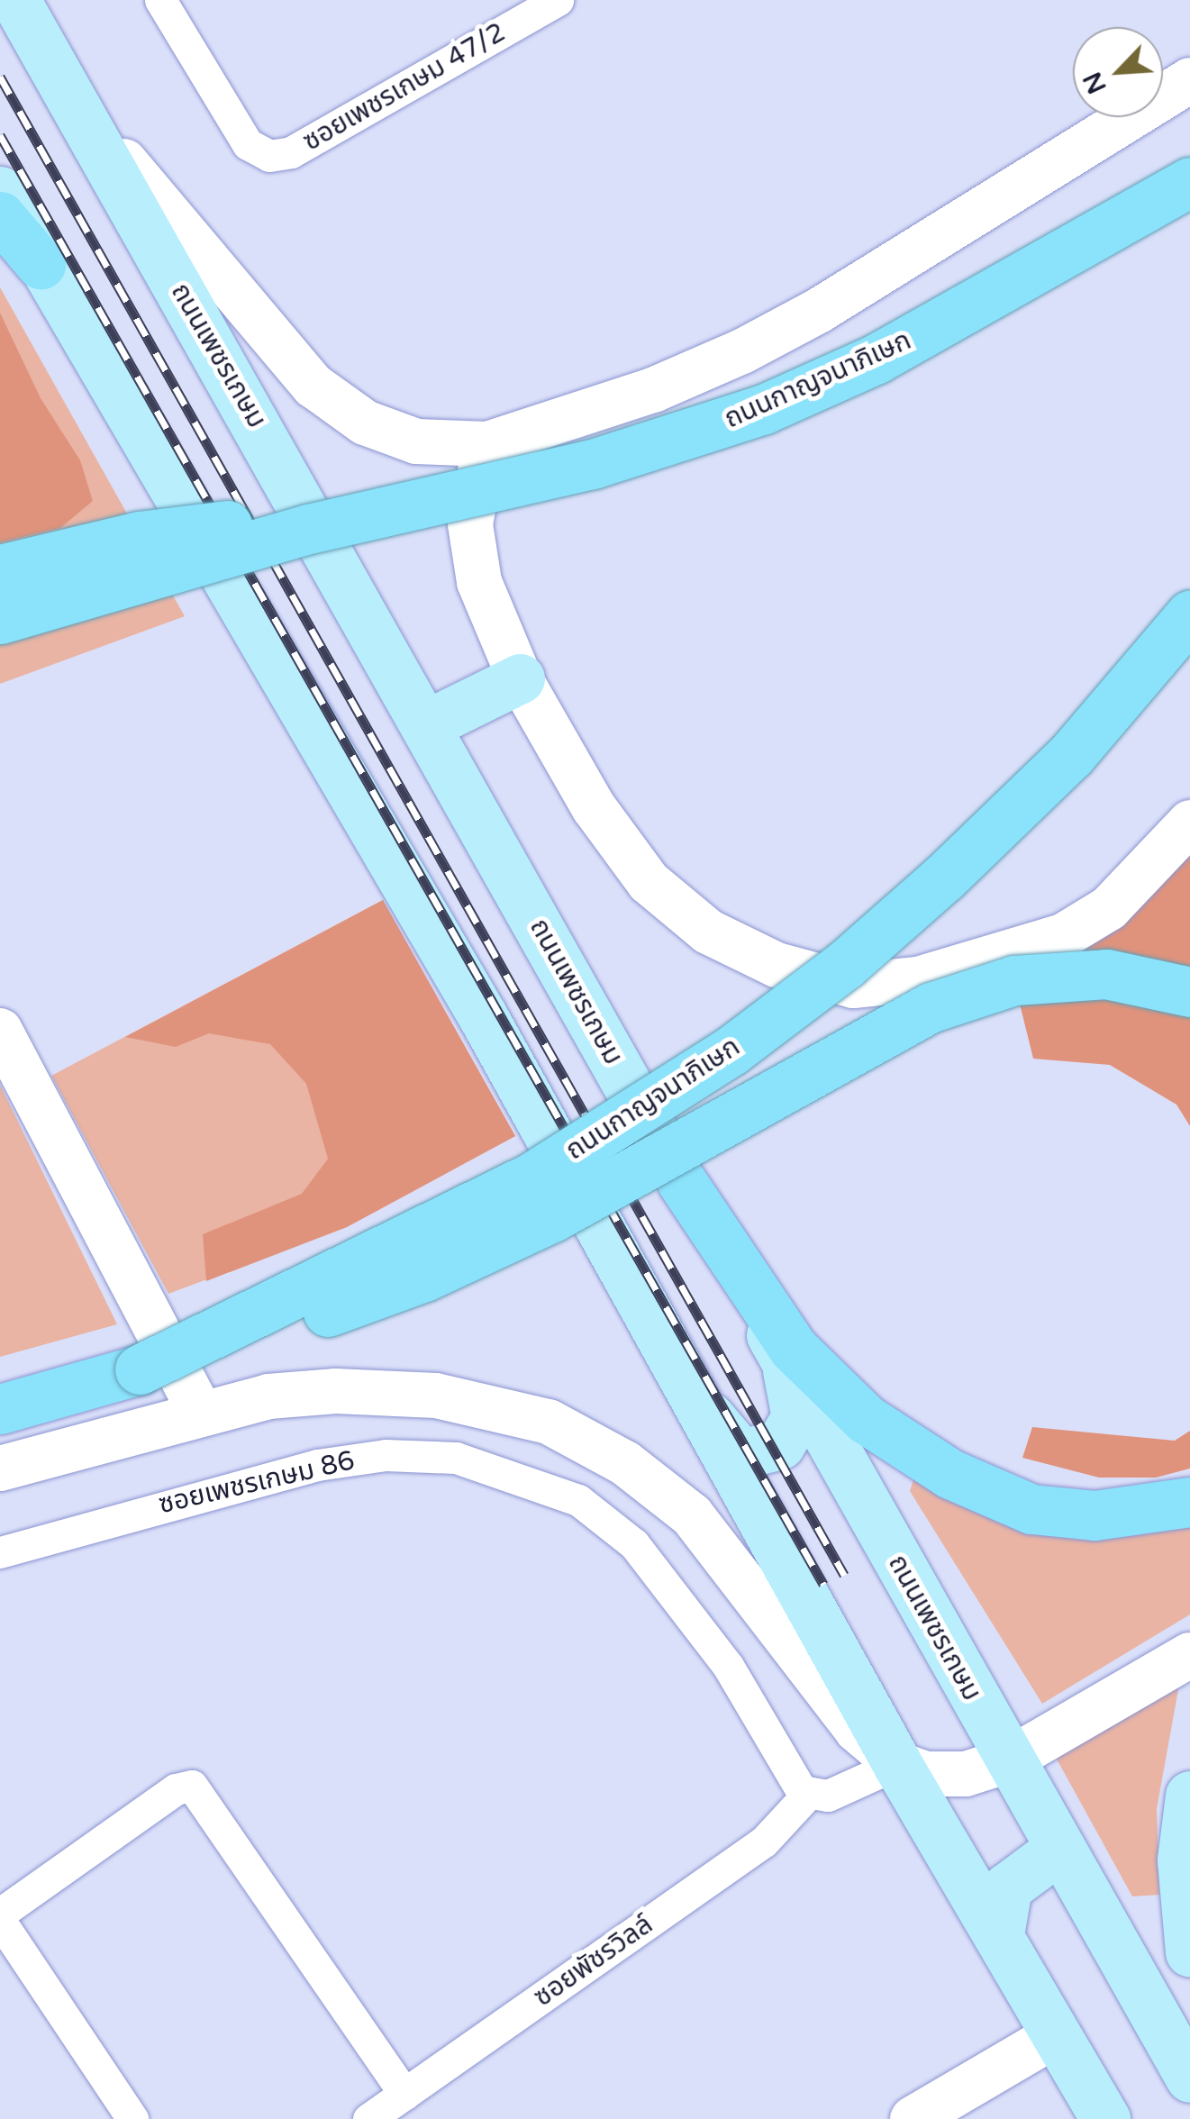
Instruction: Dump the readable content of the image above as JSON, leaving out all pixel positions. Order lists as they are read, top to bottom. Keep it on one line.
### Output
{"streets":{"highway":["ถนนกาญจนาภิเษก"],"main road":["ถนนเพชรเกษม"],"street":["ซอยเพชรเกษม 47/2","ซอยเพชรเกษม 86","ซอยพัชรวิลล์"]},"crossings":[["ซอยเพชรเกษม 86","ซอยพัชรวิลล์"]],"north":"bottom left"}
